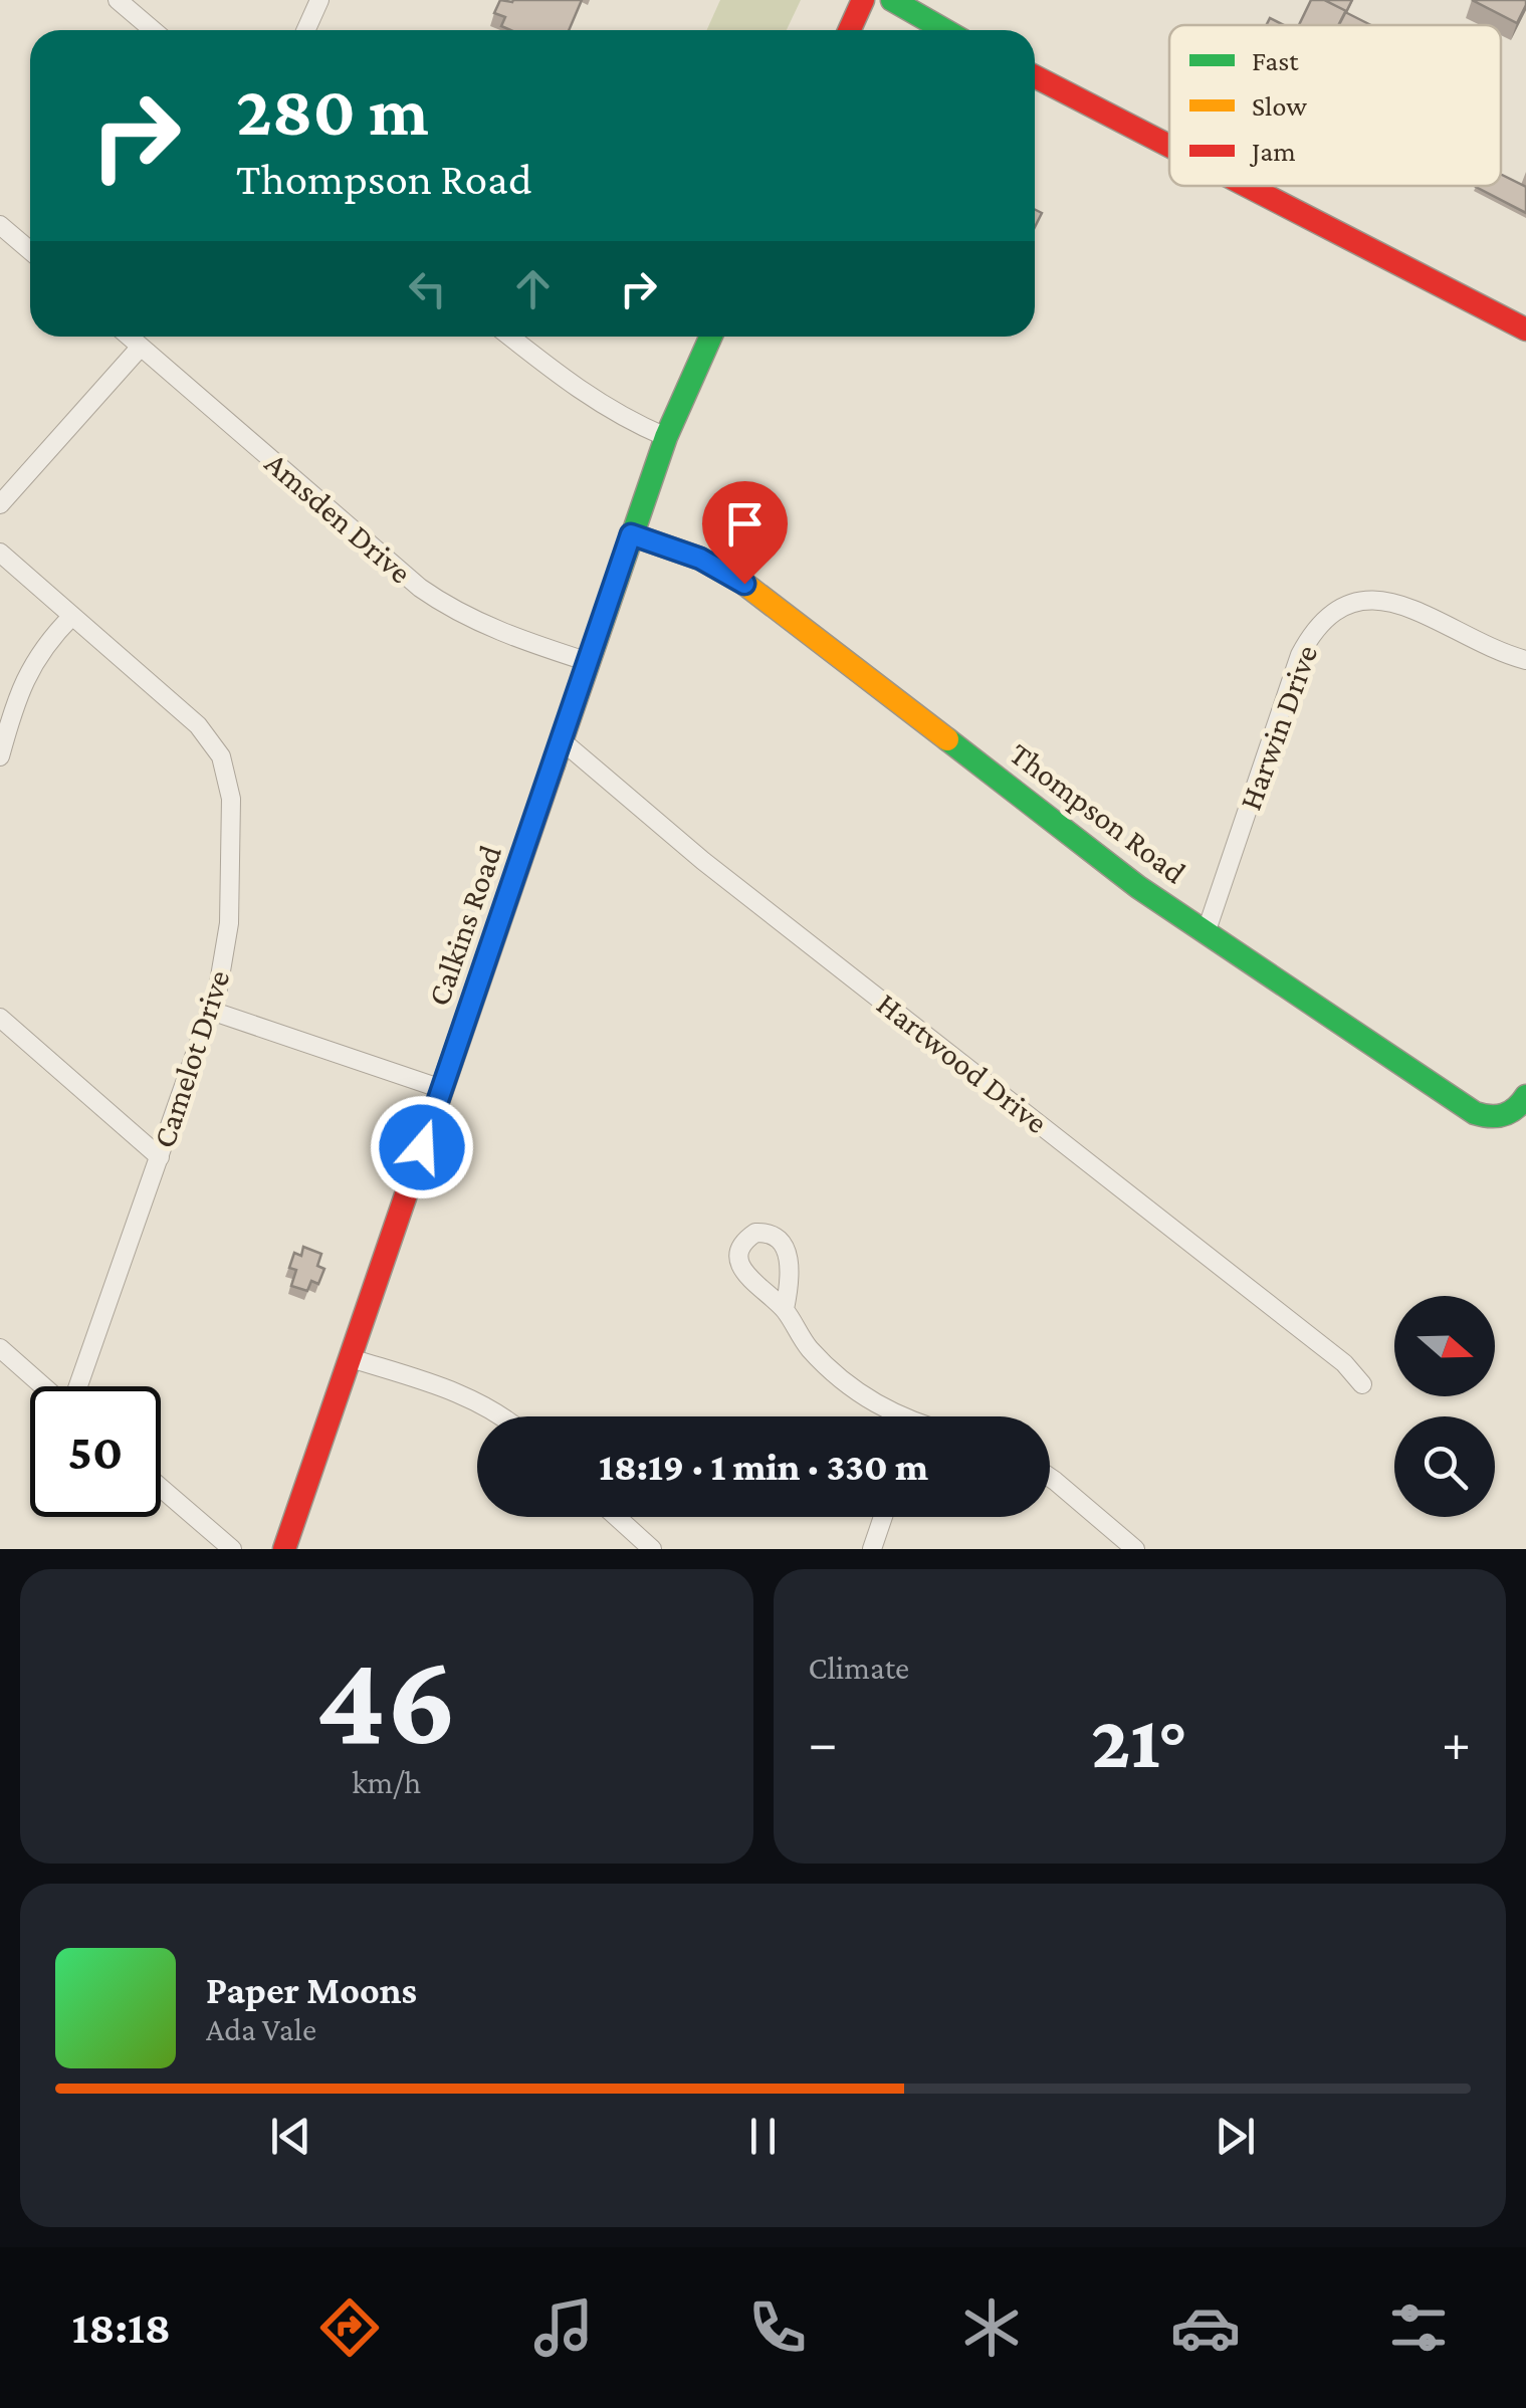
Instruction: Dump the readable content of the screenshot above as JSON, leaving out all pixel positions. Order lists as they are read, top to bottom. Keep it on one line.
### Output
{"streets":{"main road":["Thompson Road","Calkins Road"],"street":["Amsden Drive","Harwin Drive","Camelot Drive","Hartwood Drive"]},"crossings":[["Amsden Drive","Calkins Road"],["Harwin Drive","Thompson Road"],["Thompson Road","Calkins Road"],["Calkins Road","Hartwood Drive"]],"legend":["Fast","Slow","Jam"],"north":"right","page":{"turn":["280 m","Thompson Road"],"limit":"50","trip":"18:19 · 1 min · 330 m","tile":[["46","km/h"],"Climate"],"heat":["−","21°","+"],"song":["Paper Moons","Ada Vale"],"tabs":"18:18"}}
